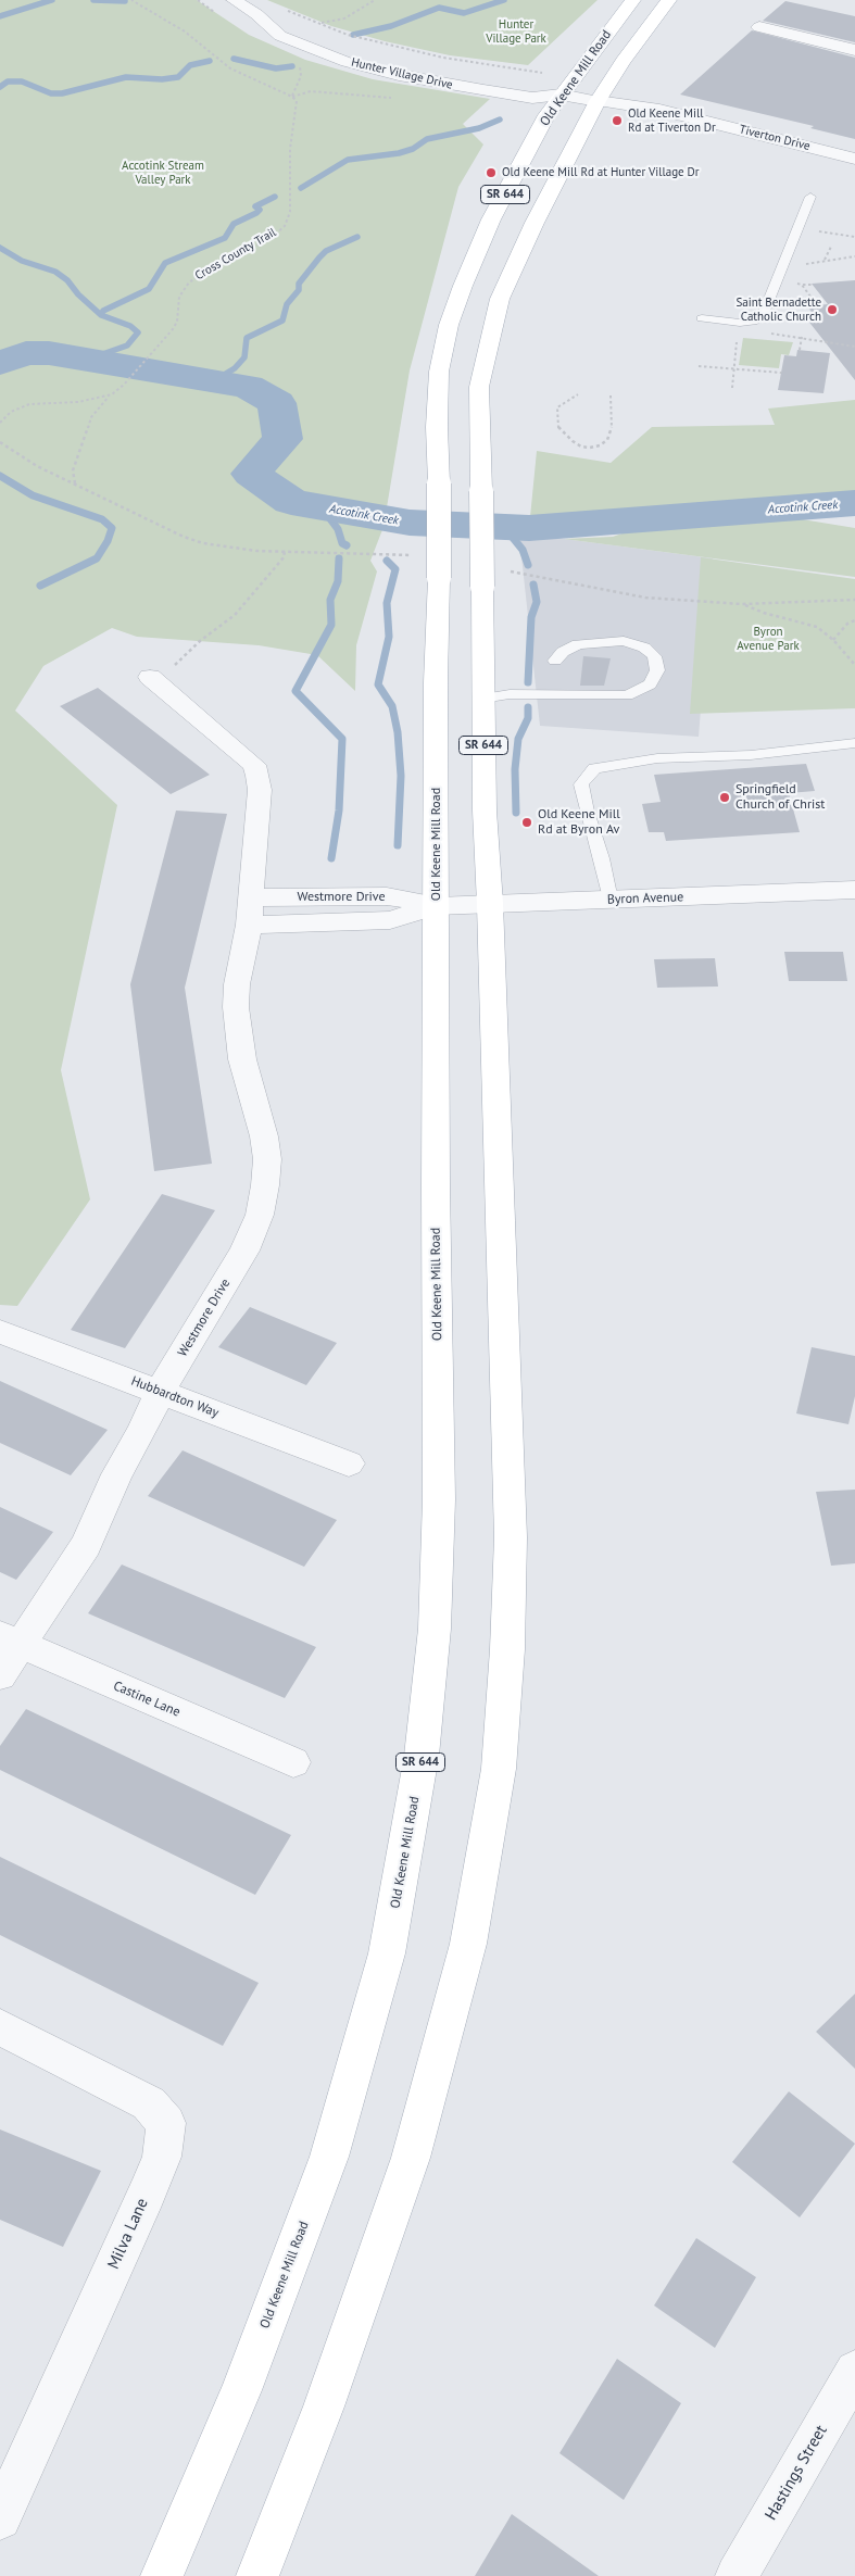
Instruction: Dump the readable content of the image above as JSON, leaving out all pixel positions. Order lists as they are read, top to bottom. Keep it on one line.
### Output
{"streets":{"main road":["Old Keene Mill Road","SR 644"],"street":["Hunter Village Drive","Tiverton Drive","Westmore Drive","Byron Avenue","Hubbardton Way","Castine Lane","Milva Lane","Hastings Street"],"path":["Cross County Trail"]},"crossings":[["Hunter Village Drive","Old Keene Mill Road"],["Hunter Village Drive","Tiverton Drive"],["Old Keene Mill Road","Tiverton Drive"],["Old Keene Mill Road","Westmore Drive"],["Old Keene Mill Road","Byron Avenue"],["Westmore Drive","Byron Avenue"],["Westmore Drive","Hubbardton Way"],["Westmore Drive","Castine Lane"]],"water":["Accotink Creek"],"parks":["Hunter Village Park","Accotink Stream Valley Park","Byron Avenue Park"],"places":["Old Keene Mill Rd at Tiverton Dr","Old Keene Mill Rd at Hunter Village Dr","Saint Bernadette Catholic Church","Springfield Church of Christ","Old Keene Mill Rd at Byron Av"]}
